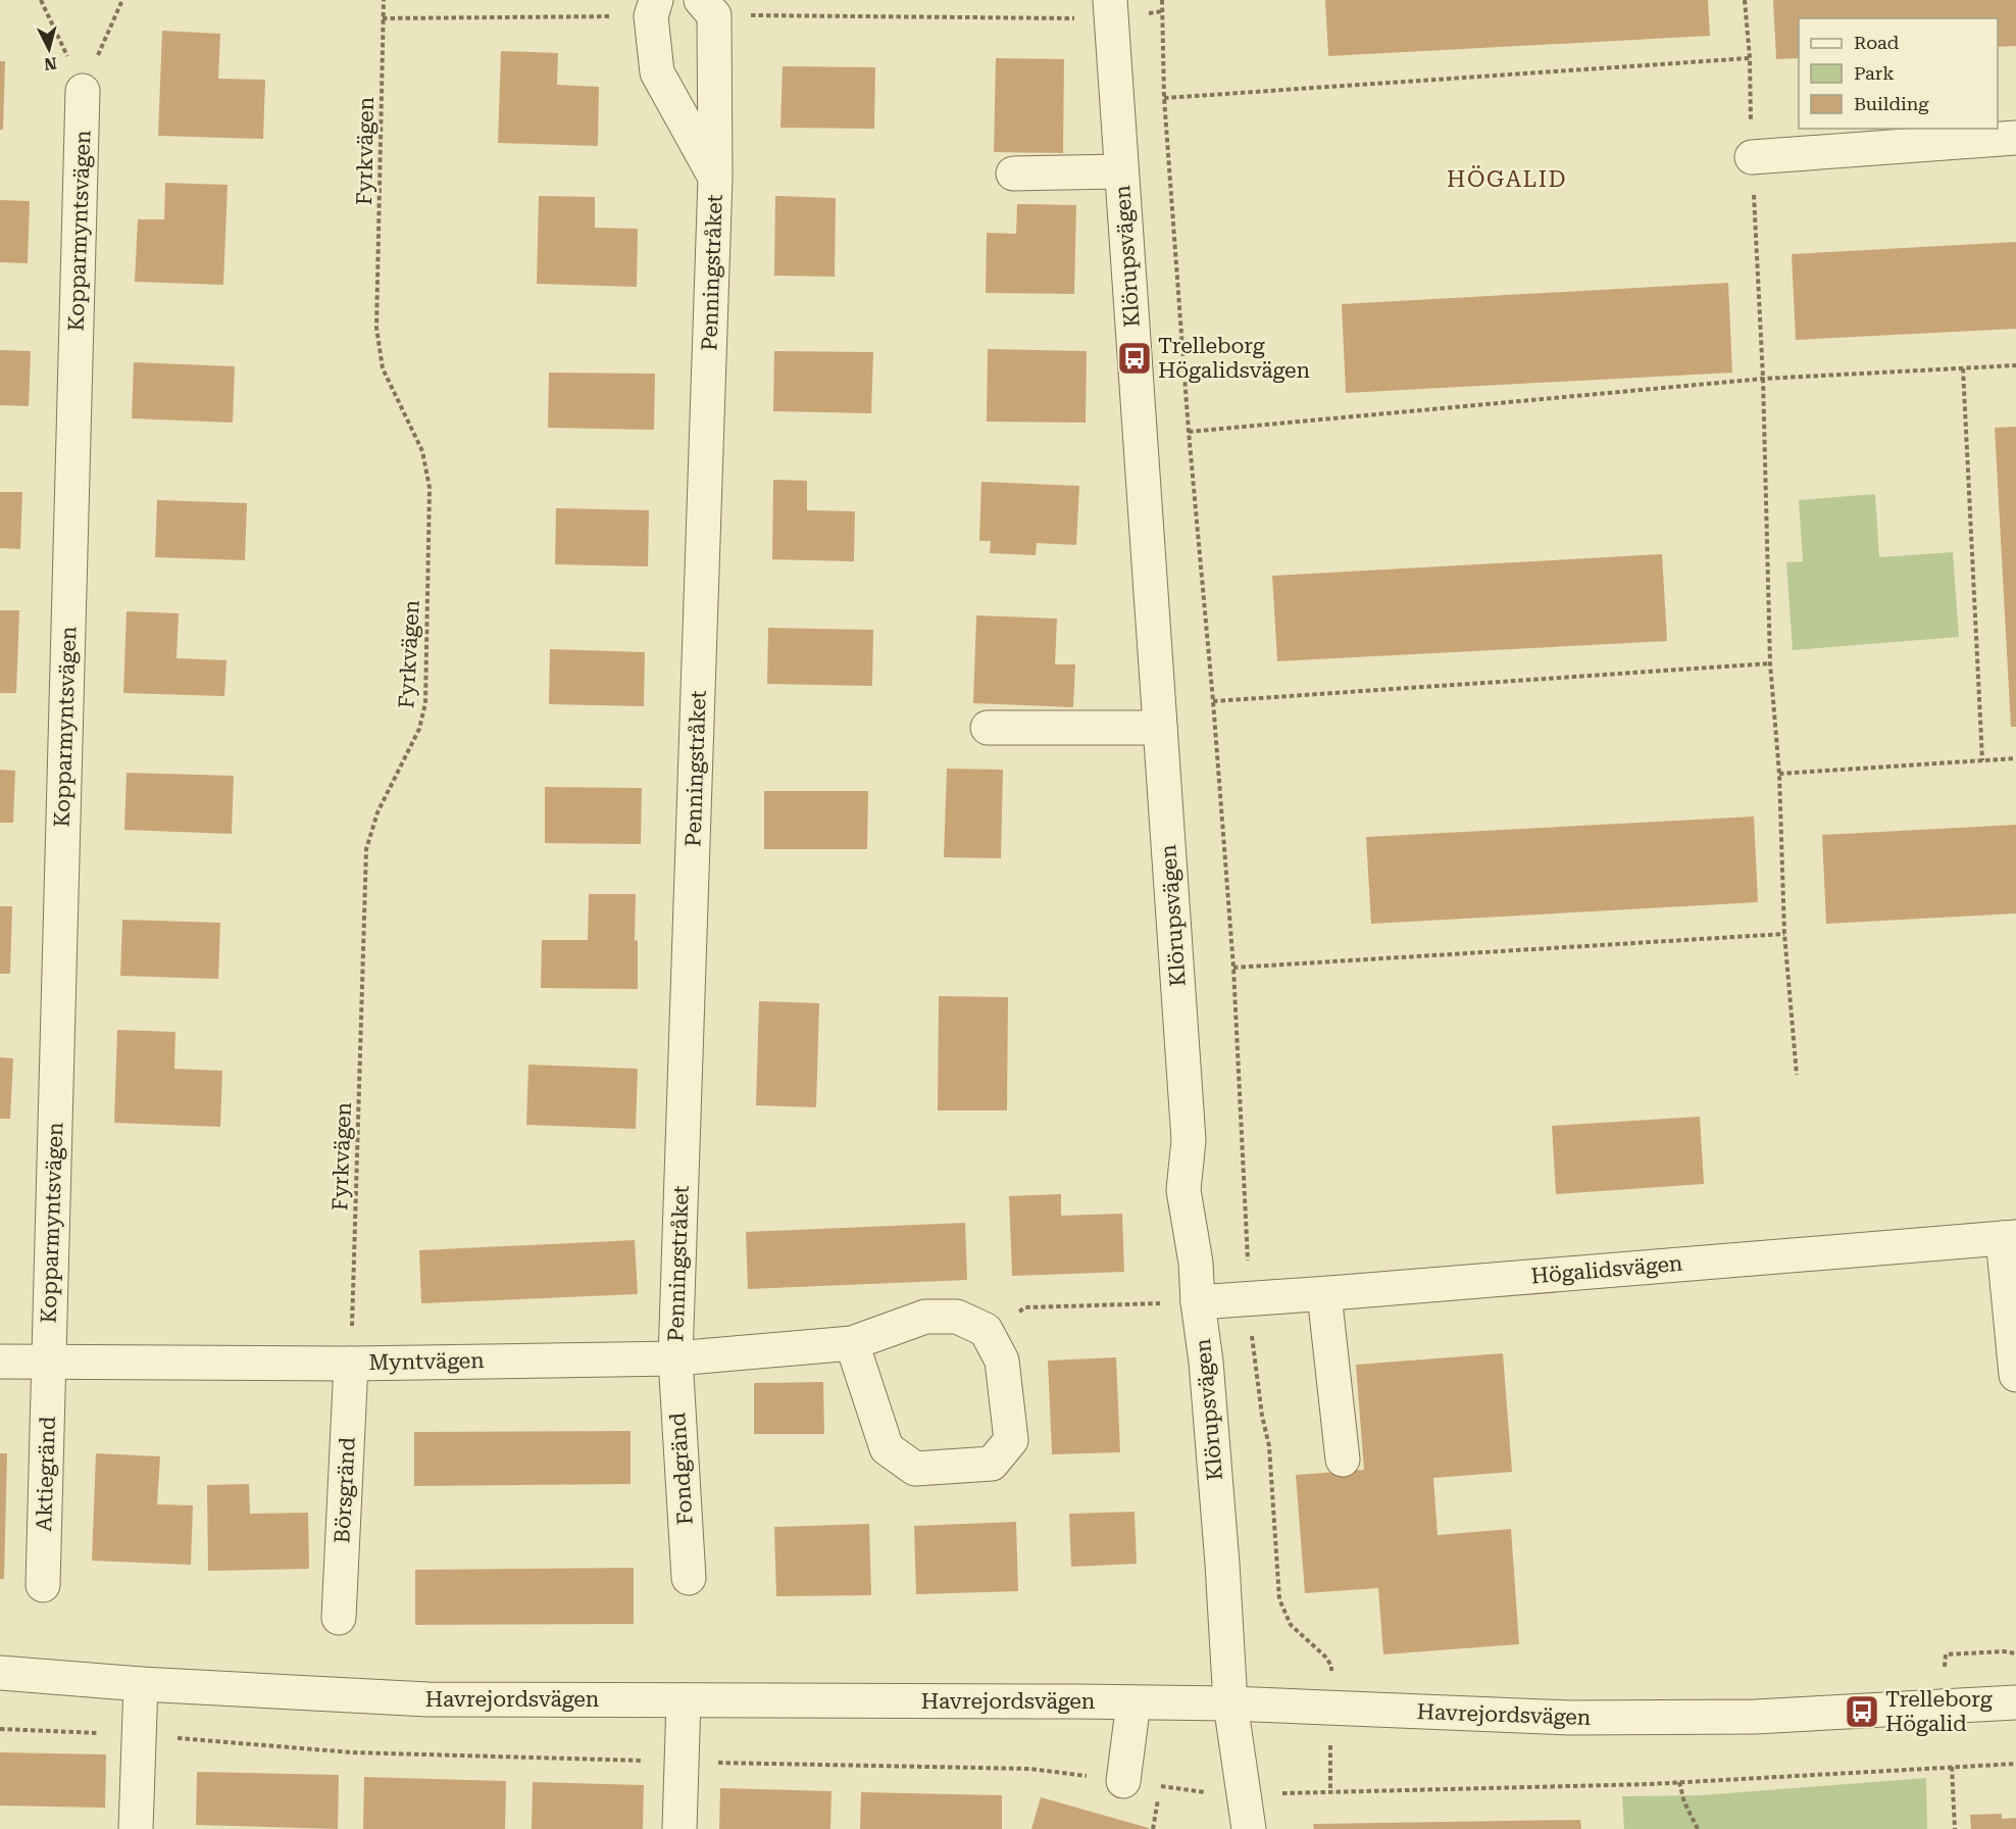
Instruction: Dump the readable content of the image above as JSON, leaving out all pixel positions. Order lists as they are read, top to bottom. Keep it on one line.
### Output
{"streets":{"street":["Kopparmyntsvägen","Klörupsvägen","Penningstråket","Högalidsvägen","Myntvägen","Fondgränd","Aktiegränd","Börsgränd","Havrejordsvägen"],"path":["Fyrkvägen"]},"crossings":[["Fyrkvägen","Myntvägen"],["Fyrkvägen","Börsgränd"],["Kopparmyntsvägen","Myntvägen"],["Kopparmyntsvägen","Aktiegränd"],["Klörupsvägen","Högalidsvägen"],["Klörupsvägen","Havrejordsvägen"],["Penningstråket","Myntvägen"],["Penningstråket","Fondgränd"],["Myntvägen","Fondgränd"],["Myntvägen","Aktiegränd"],["Myntvägen","Börsgränd"]],"districts":["HÖGALID"],"places":{"bus stop":["Trelleborg Högalidsvägen","Trelleborg Högalid"]},"legend":["Road","Park","Building"],"north":"bottom"}
